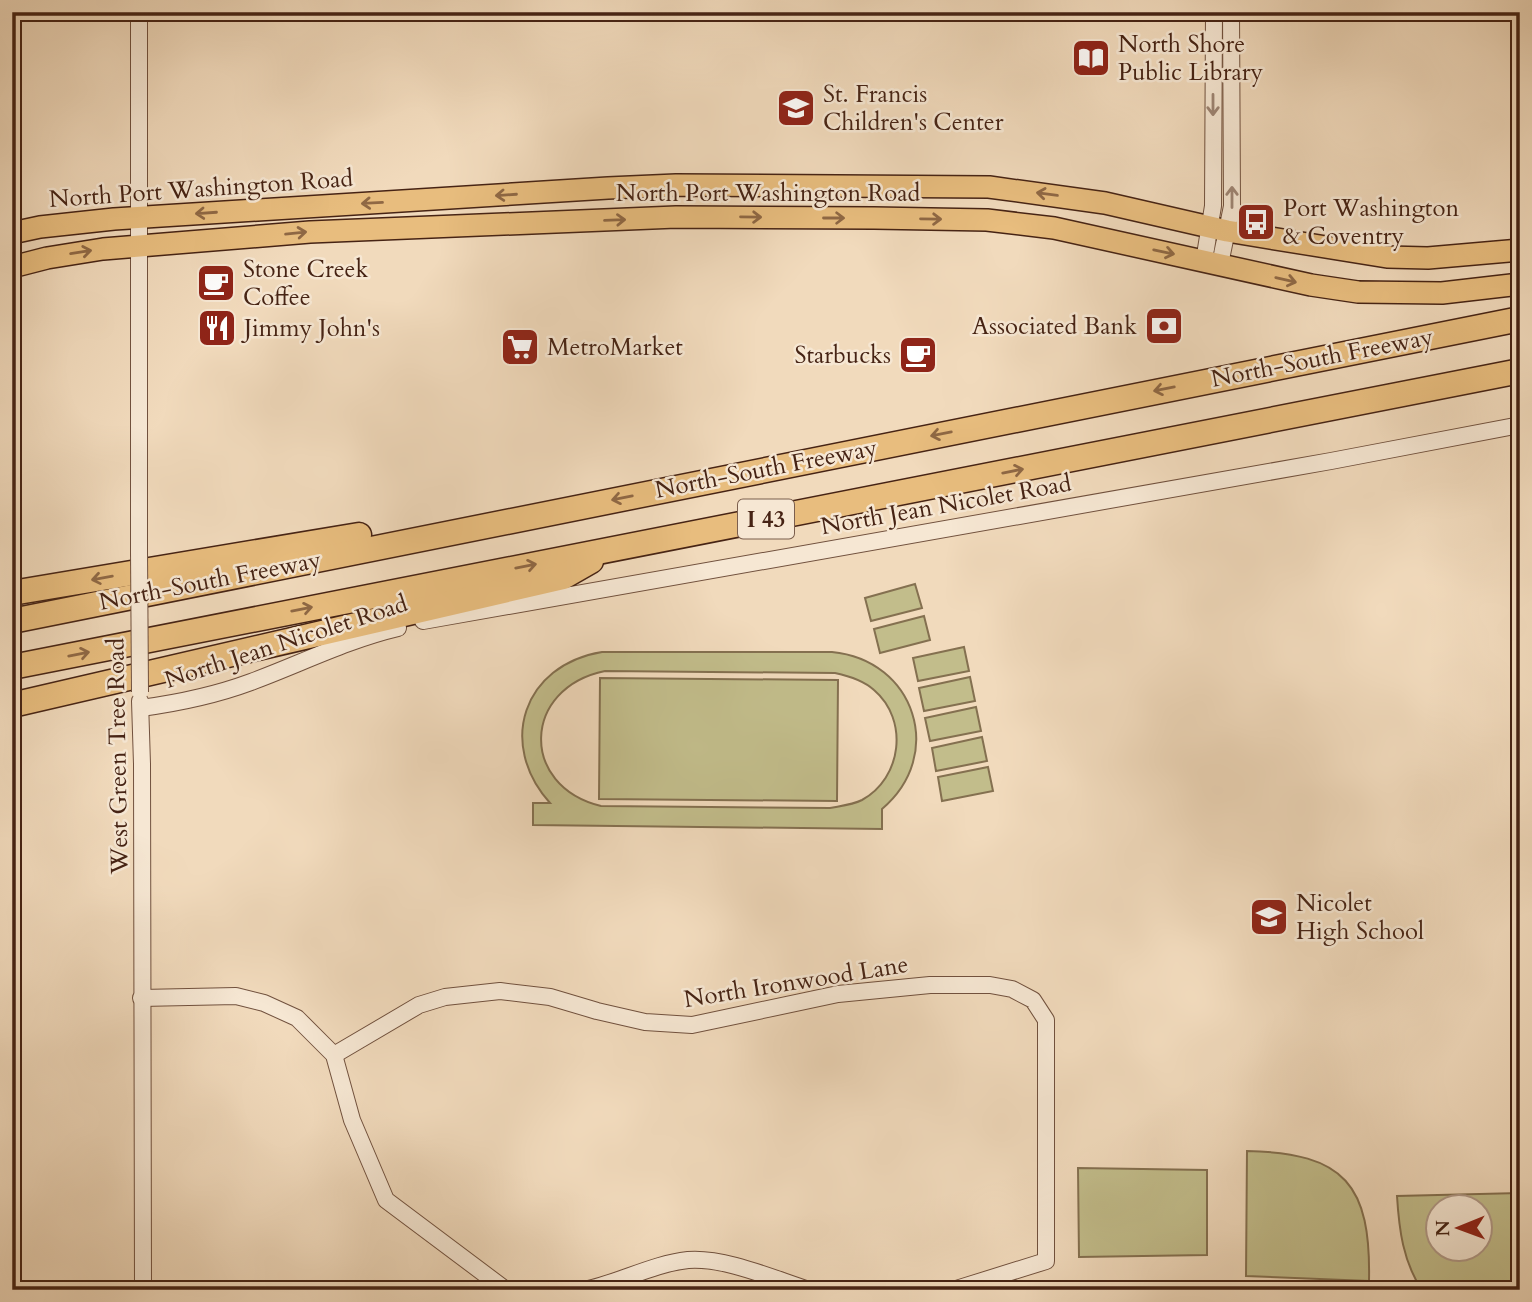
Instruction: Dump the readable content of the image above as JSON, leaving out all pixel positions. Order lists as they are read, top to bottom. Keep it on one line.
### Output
{"streets":{"highway":["North-South Freeway","I 43"],"main road":["North Port Washington Road"],"street":["North Jean Nicolet Road","West Green Tree Road","North Ironwood Lane"]},"crossings":[["North Port Washington Road","West Green Tree Road"],["North Jean Nicolet Road","West Green Tree Road"]],"places":{"library":["North Shore Public Library"],"school or university":["St. Francis Children's Center","Nicolet High School"],"bus stop":["Port Washington & Coventry"],"cafe":["Stone Creek Coffee","Starbucks"],"bank":["Associated Bank"],"restaurant":["Jimmy John's"],"supermarket":["MetroMarket"]},"north":"left"}
